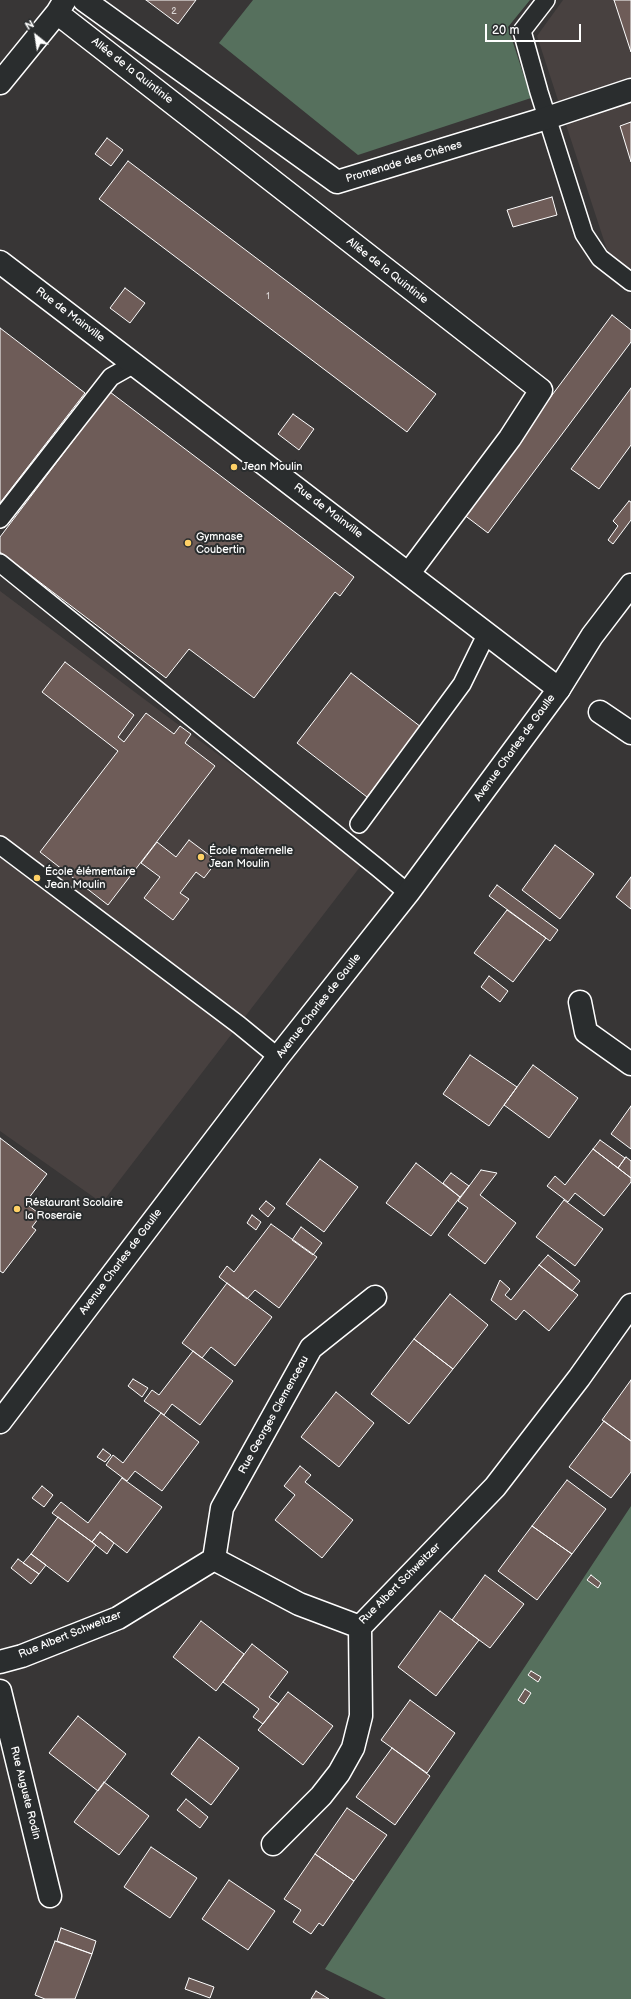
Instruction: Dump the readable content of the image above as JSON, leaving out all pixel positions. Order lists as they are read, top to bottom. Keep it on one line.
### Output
{"streets":{"street":["Allée de la Quintinie","Promenade des Chênes","Rue de Mainville","Avenue Charles de Gaulle","Rue Georges Clemenceau","Rue Albert Schweitzer","Rue Auguste Rodin"]},"crossings":[["Allée de la Quintinie","Rue de Mainville"],["Rue de Mainville","Avenue Charles de Gaulle"],["Rue Georges Clemenceau","Rue Albert Schweitzer"]],"places":["Jean Moulin","Gymnase Coubertin","École maternelle Jean Moulin","École élémentaire Jean Moulin","Réstaurant Scolaire la Roseraie"],"house_numbers":["2","1"],"scale_bar":"20 m","north":"top left"}
